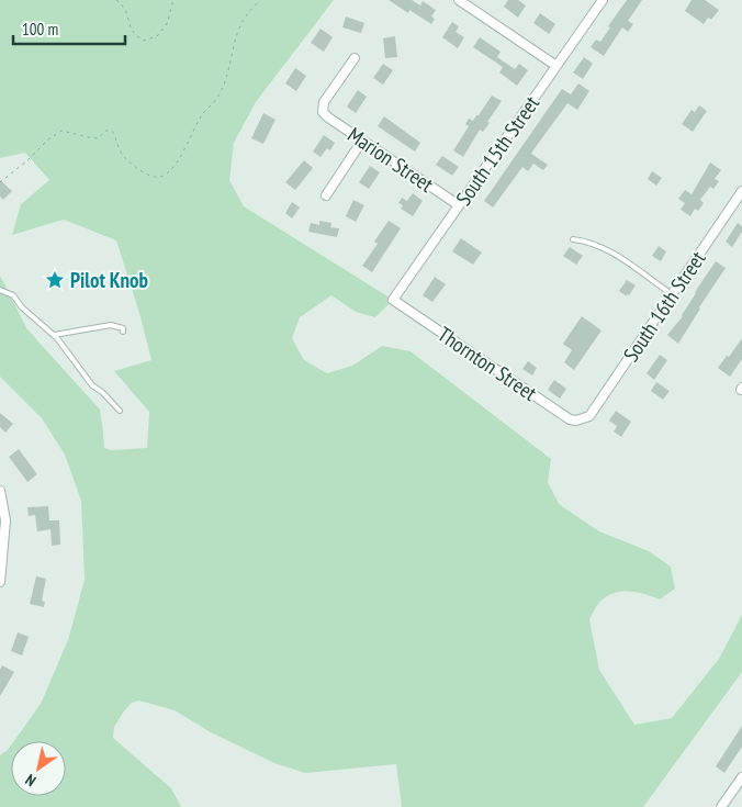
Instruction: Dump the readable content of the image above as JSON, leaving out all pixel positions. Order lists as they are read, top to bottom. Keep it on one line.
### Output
{"streets":{"street":["South 15th Street","Marion Street","South 16th Street","Thornton Street"]},"crossings":[["South 15th Street","Marion Street"],["South 15th Street","Thornton Street"],["South 16th Street","Thornton Street"]],"places":{"place":["Pilot Knob"]},"scale_bar":"100 m","north":"bottom left"}
